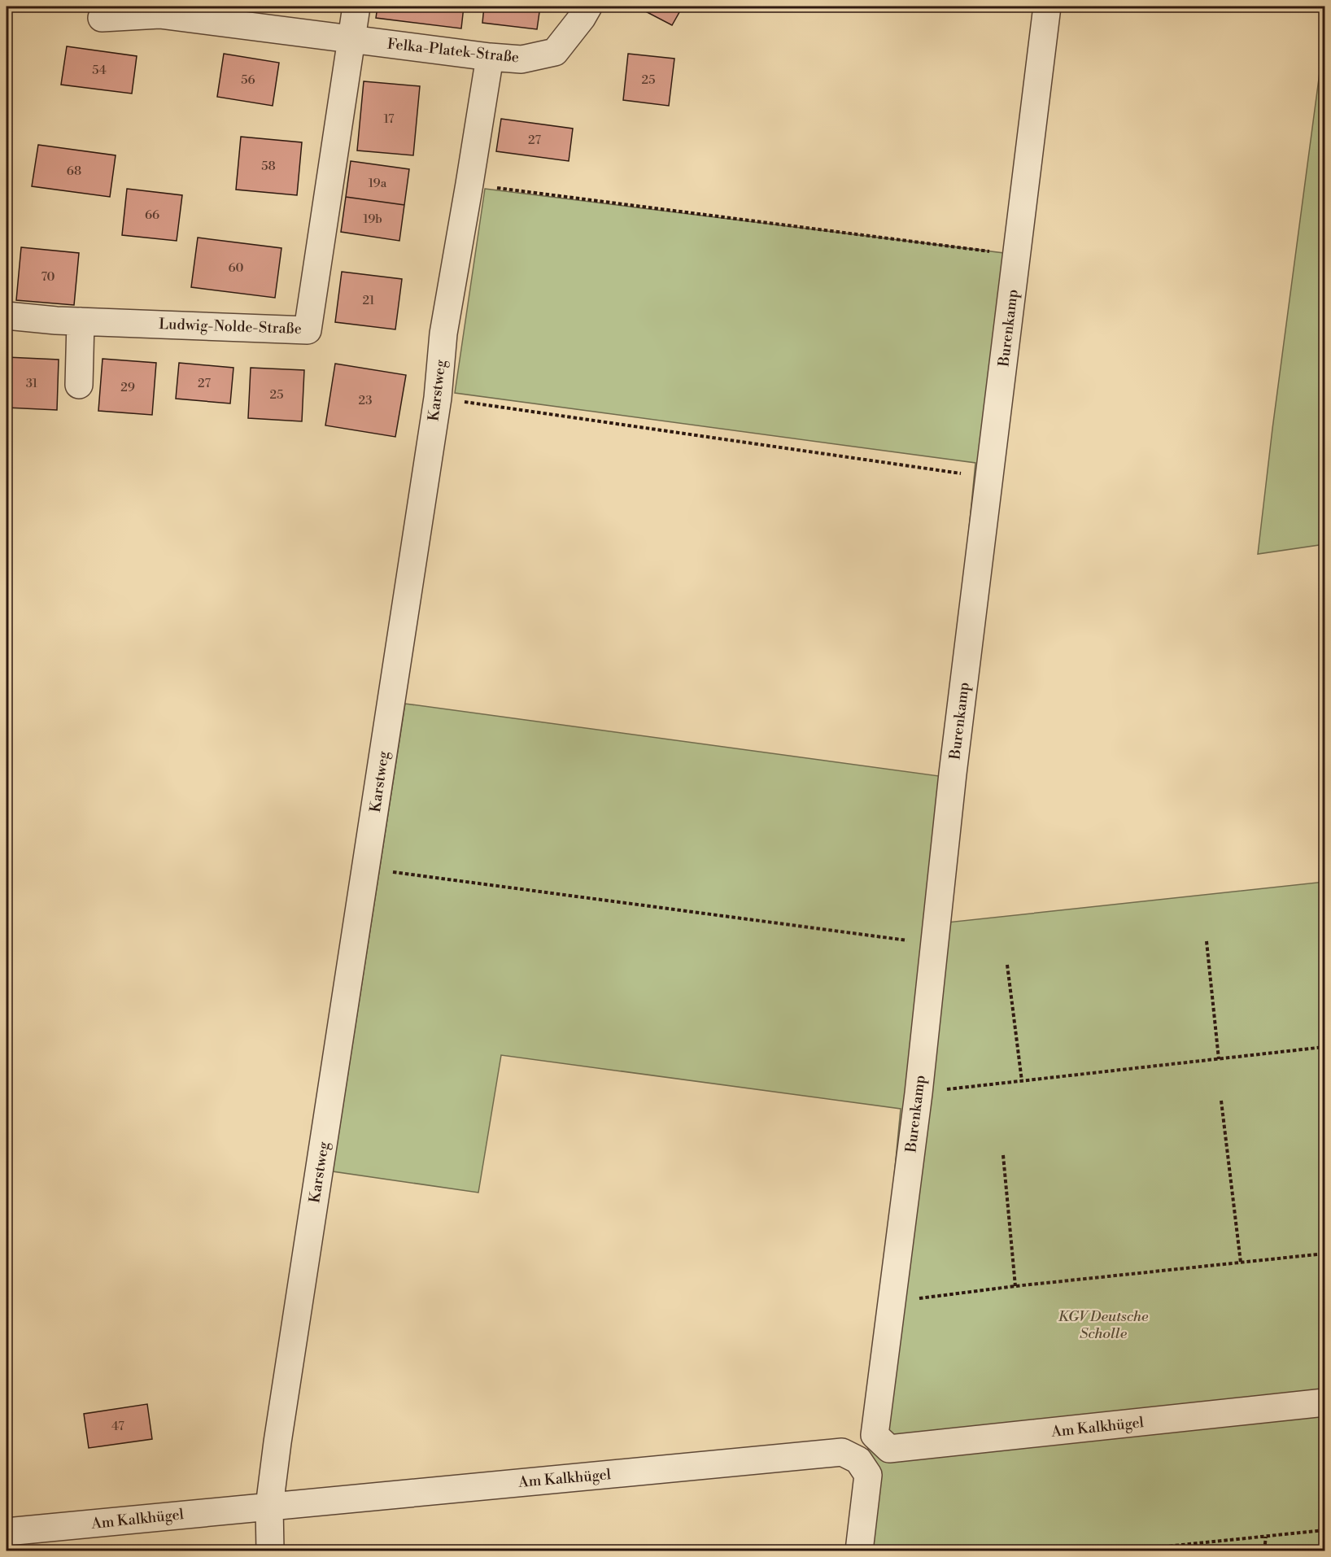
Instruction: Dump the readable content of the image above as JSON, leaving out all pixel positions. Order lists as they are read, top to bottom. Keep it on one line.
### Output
{"streets":{"street":["Felka-Platek-Straße","Ludwig-Nolde-Straße","Burenkamp","Karstweg","Am Kalkhügel"]},"crossings":[["Felka-Platek-Straße","Ludwig-Nolde-Straße"],["Felka-Platek-Straße","Karstweg"],["Burenkamp","Am Kalkhügel"],["Karstweg","Am Kalkhügel"]],"parks":["KGV Deutsche Scholle"],"house_numbers":["54","56","25","17","27","58","68","19a","66","19b","60","70","21","31","27","29","25","23","47"]}
